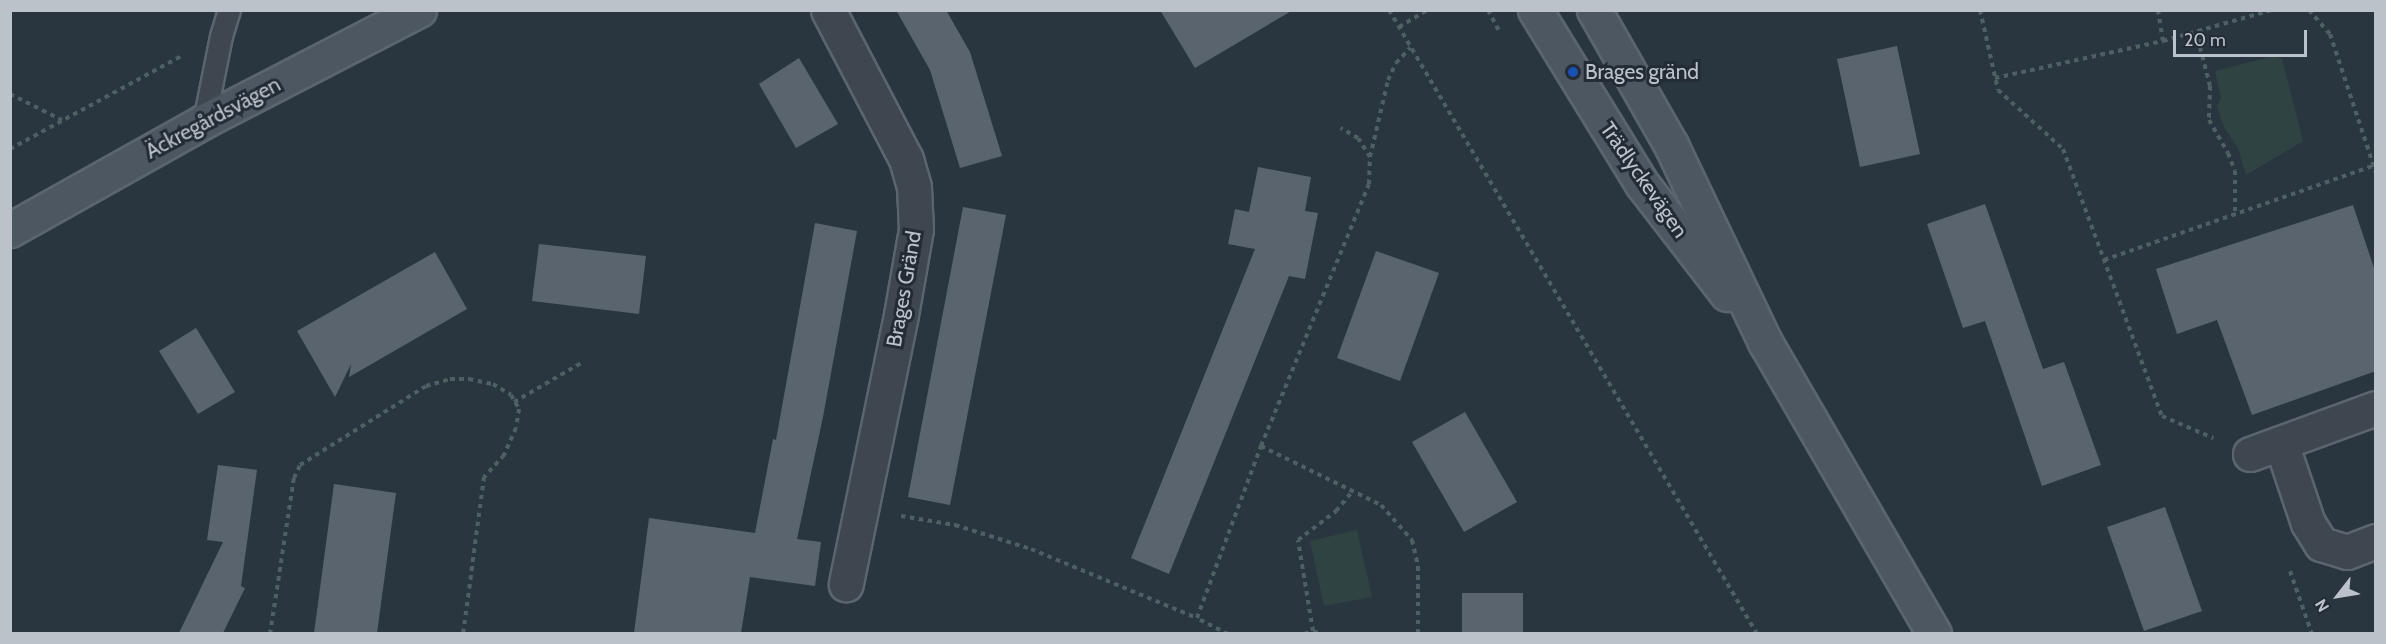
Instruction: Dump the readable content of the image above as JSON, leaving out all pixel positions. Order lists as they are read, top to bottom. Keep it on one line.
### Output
{"streets":{"street":["Äckregårdsvägen","Trädlyckevägen","Brages Gränd"]},"places":["Brages gränd"],"scale_bar":"20 m","north":"bottom left"}
